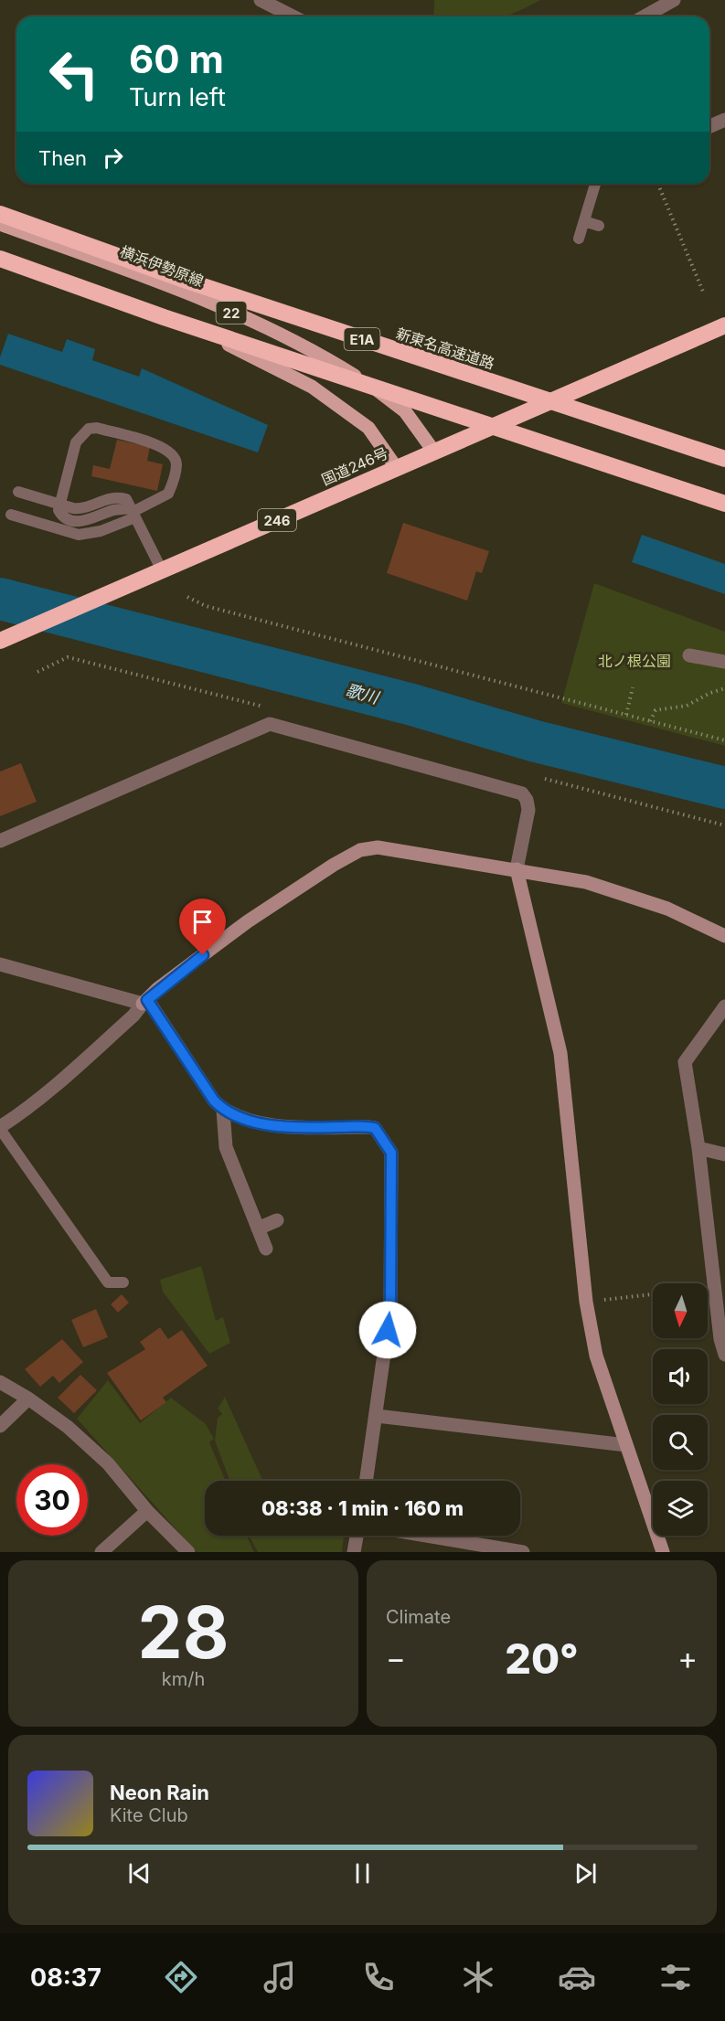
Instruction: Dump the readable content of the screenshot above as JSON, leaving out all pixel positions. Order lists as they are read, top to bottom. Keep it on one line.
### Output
{"streets":{"highway":["E1A","新東名高速道路","国道246号","246"],"main road":["横浜伊勢原線","22"]},"crossings":[["横浜伊勢原線","国道246号"],["22","国道246号"]],"water":["歌川"],"parks":["北ノ根公園"],"north":"bottom","page":{"turn":["60 m","Turn left"],"then":"Then","limit":"30","trip":"08:38 · 1 min · 160 m","tile":[["28","km/h"],"Climate"],"heat":["−","20°","+"],"song":["Neon Rain","Kite Club"],"tabs":"08:37"}}
